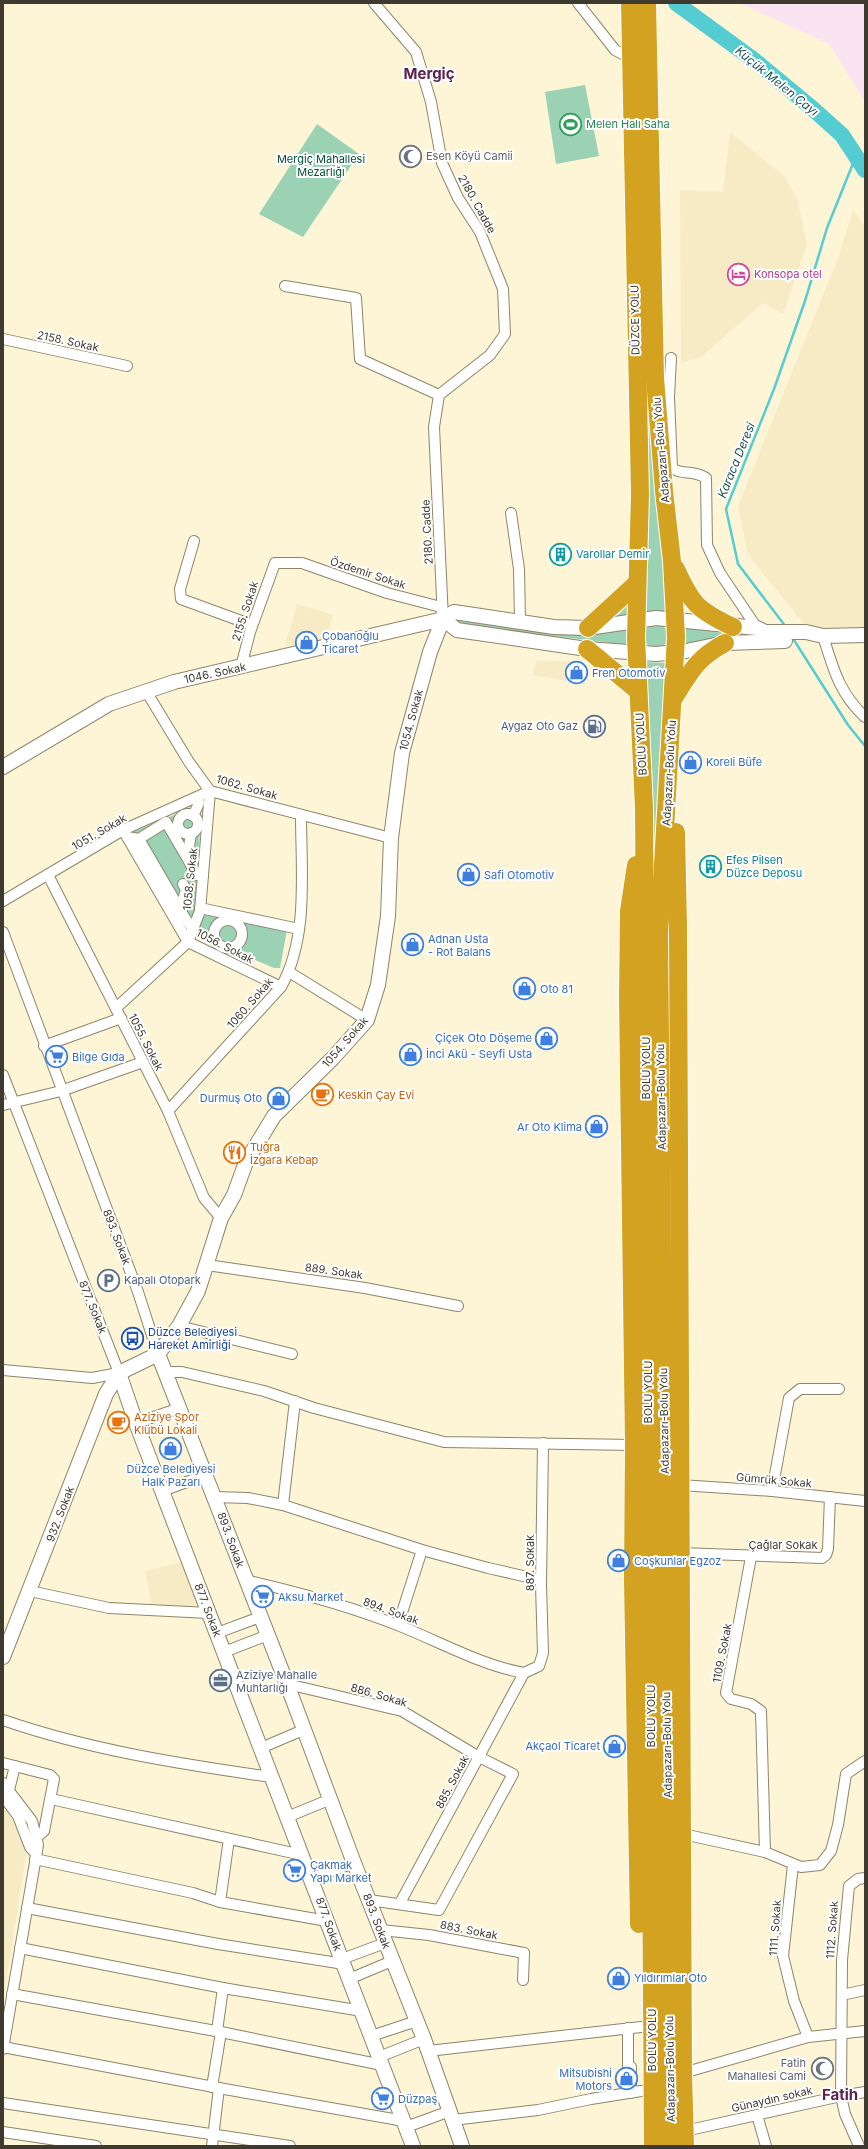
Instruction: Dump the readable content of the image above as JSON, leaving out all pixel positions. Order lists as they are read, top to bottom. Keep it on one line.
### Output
{"streets":{"highway":["DÜZCE YOLU","Adapazarı-Bolu Yolu","BOLU YOLU"],"street":["2180. Cadde","2158. Sokak","Özdemir Sokak","2155. Sokak","1046. Sokak","1054. Sokak","1062. Sokak","1051. Sokak","1058. Sokak","1056. Sokak","1060. Sokak","1055. Sokak","893. Sokak","889. Sokak","877. Sokak","Gümrük Sokak","932. Sokak","Çağlar Sokak","887. Sokak","894. Sokak","1109. Sokak","886. Sokak","885. Sokak","1111. Sokak","883. Sokak","1112. Sokak","Günaydın sokak"]},"crossings":[["2180. Cadde","Özdemir Sokak"],["2180. Cadde","1046. Sokak"],["2180. Cadde","1054. Sokak"],["DÜZCE YOLU","1046. Sokak"],["DÜZCE YOLU","BOLU YOLU"],["Özdemir Sokak","2155. Sokak"],["Özdemir Sokak","1046. Sokak"],["Özdemir Sokak","1054. Sokak"],["2155. Sokak","1046. Sokak"],["1046. Sokak","1054. Sokak"],["1046. Sokak","BOLU YOLU"],["1046. Sokak","1062. Sokak"],["1054. Sokak","1062. Sokak"],["1054. Sokak","1055. Sokak"],["1054. Sokak","893. Sokak"],["1054. Sokak","889. Sokak"],["1062. Sokak","1051. Sokak"],["1062. Sokak","1058. Sokak"],["1062. Sokak","1060. Sokak"],["1051. Sokak","1058. Sokak"],["1051. Sokak","1056. Sokak"],["1051. Sokak","1055. Sokak"],["1058. Sokak","1056. Sokak"],["1058. Sokak","1055. Sokak"],["1056. Sokak","1060. Sokak"],["1060. Sokak","1055. Sokak"],["893. Sokak","894. Sokak"],["893. Sokak","886. Sokak"],["893. Sokak","883. Sokak"],["877. Sokak","932. Sokak"],["Gümrük Sokak","Çağlar Sokak"],["Çağlar Sokak","1109. Sokak"],["887. Sokak","894. Sokak"],["887. Sokak","885. Sokak"],["894. Sokak","885. Sokak"],["886. Sokak","885. Sokak"],["1112. Sokak","Günaydın sokak"]],"districts":["Mergiç","Fatih"],"water":["Küçük Melen Çayı","Karaca Deresi"],"parks":["Mergiç Mahallesi Mezarlığı"],"places":{"sports":["Melen Halı Saha"],"mosque":["Esen Köyü Camii","Fatih Mahallesi Cami"],"hotel":["Konsopa otel"],"building":["Varollar Demir","Efes Pilsen Düzce Deposu"],"shop":["Çobanoğlu Ticaret","Fren Otomotiv","Koreli Büfe","Safi Otomotiv","Adnan Usta - Rot Balans","Oto 81","Çiçek Oto Döşeme","İnci Akü - Seyfi Usta","Durmuş Oto","Ar Oto Klima","Düzce Belediyesi Halk Pazarı","Coşkunlar Egzoz","Akçaol Ticaret","Yıldırımlar Oto","Mitsubishi Motors"],"fuel station":["Aygaz Oto Gaz"],"supermarket":["Bilge Gıda","Aksu Market","Çakmak Yapı Market","Düzpaş"],"cafe":["Keskin Çay Evi","Aziziye Spor Klübü Lokali"],"restaurant":["Tuğra İzgara Kebap"],"parking":["Kapalı Otopark"],"bus stop":["Düzce Belediyesi Hareket Amirliği"],"office":["Aziziye Mahalle Muhtarlığı"]}}
